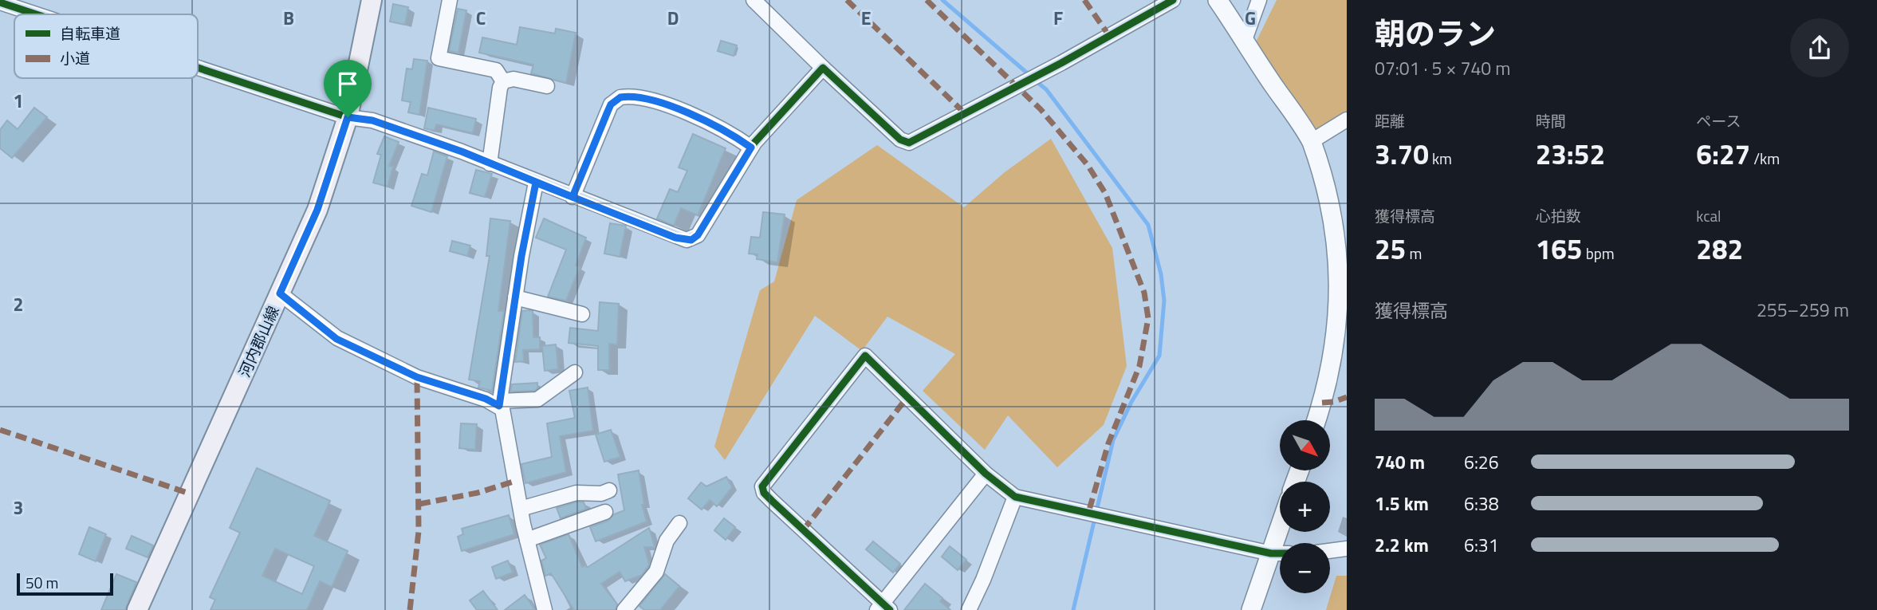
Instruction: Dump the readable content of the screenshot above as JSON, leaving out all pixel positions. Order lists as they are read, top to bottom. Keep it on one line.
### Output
{"streets":{"main road":["河内郡山線"]},"legend":["自転車道","小道"],"scale_bar":"50 m","north":"bottom right","page":{"heading":["朝のラン","07:01 · 5 × 740 m"],"stats":[["距離","3.70 km"],["時間","23:52"],["ペース","6:27 /km"],["獲得標高","25 m"],["心拍数","165 bpm"],["kcal","282"]],"chart":["獲得標高","255–259 m"],"map_buttons":["+","−"],"list":[{"name":"740 m","note":"6:26"},{"name":"1.5 km","note":"6:38"},{"name":"2.2 km","note":"6:31"}],"scale":"50 m"},"grid":{"columns":["B","C","D","E","F","G"],"rows":["1","2","3"]}}
